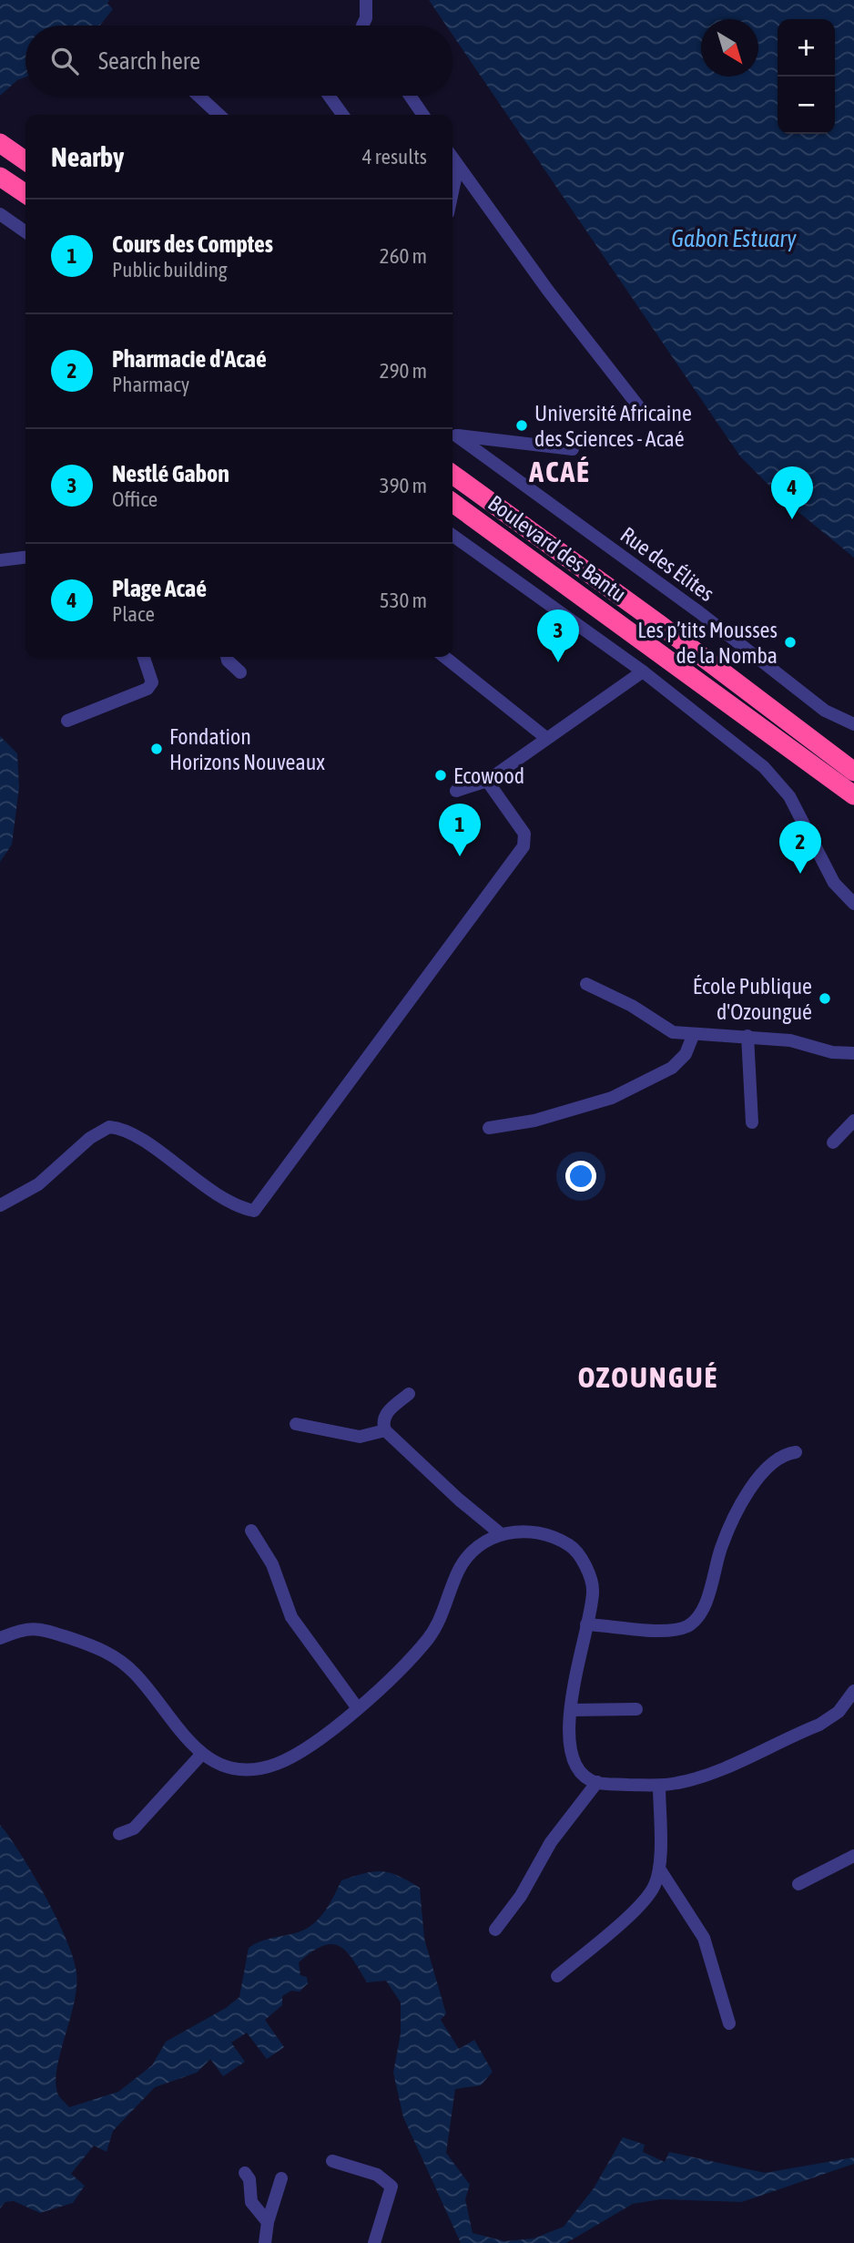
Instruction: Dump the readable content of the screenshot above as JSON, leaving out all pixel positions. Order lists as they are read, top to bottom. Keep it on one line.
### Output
{"streets":{"highway":["Boulevard des Bantu"],"street":["Rue des Élites"]},"districts":["ACAÉ","OZOUNGUÉ"],"water":["Gabon Estuary"],"places":["Université Africaine des Sciences - Acaé","Les p’tits Mousses de la Nomba","Fondation Horizons Nouveaux","Ecowood","École Publique d'Ozoungué"],"north":"bottom right","page":{"map_buttons":["+","−"],"search":"Search here","heading":["Nearby","4 results"],"list":[{"mark":"1","name":"Cours des Comptes","note":"Public building","value":"260 m"},{"mark":"2","name":"Pharmacie d'Acaé","note":"Pharmacy","value":"290 m"},{"mark":"3","name":"Nestlé Gabon","note":"Office","value":"390 m"},{"mark":"4","name":"Plage Acaé","note":"Place","value":"530 m"}],"pins":["4","3","1","2"]}}
